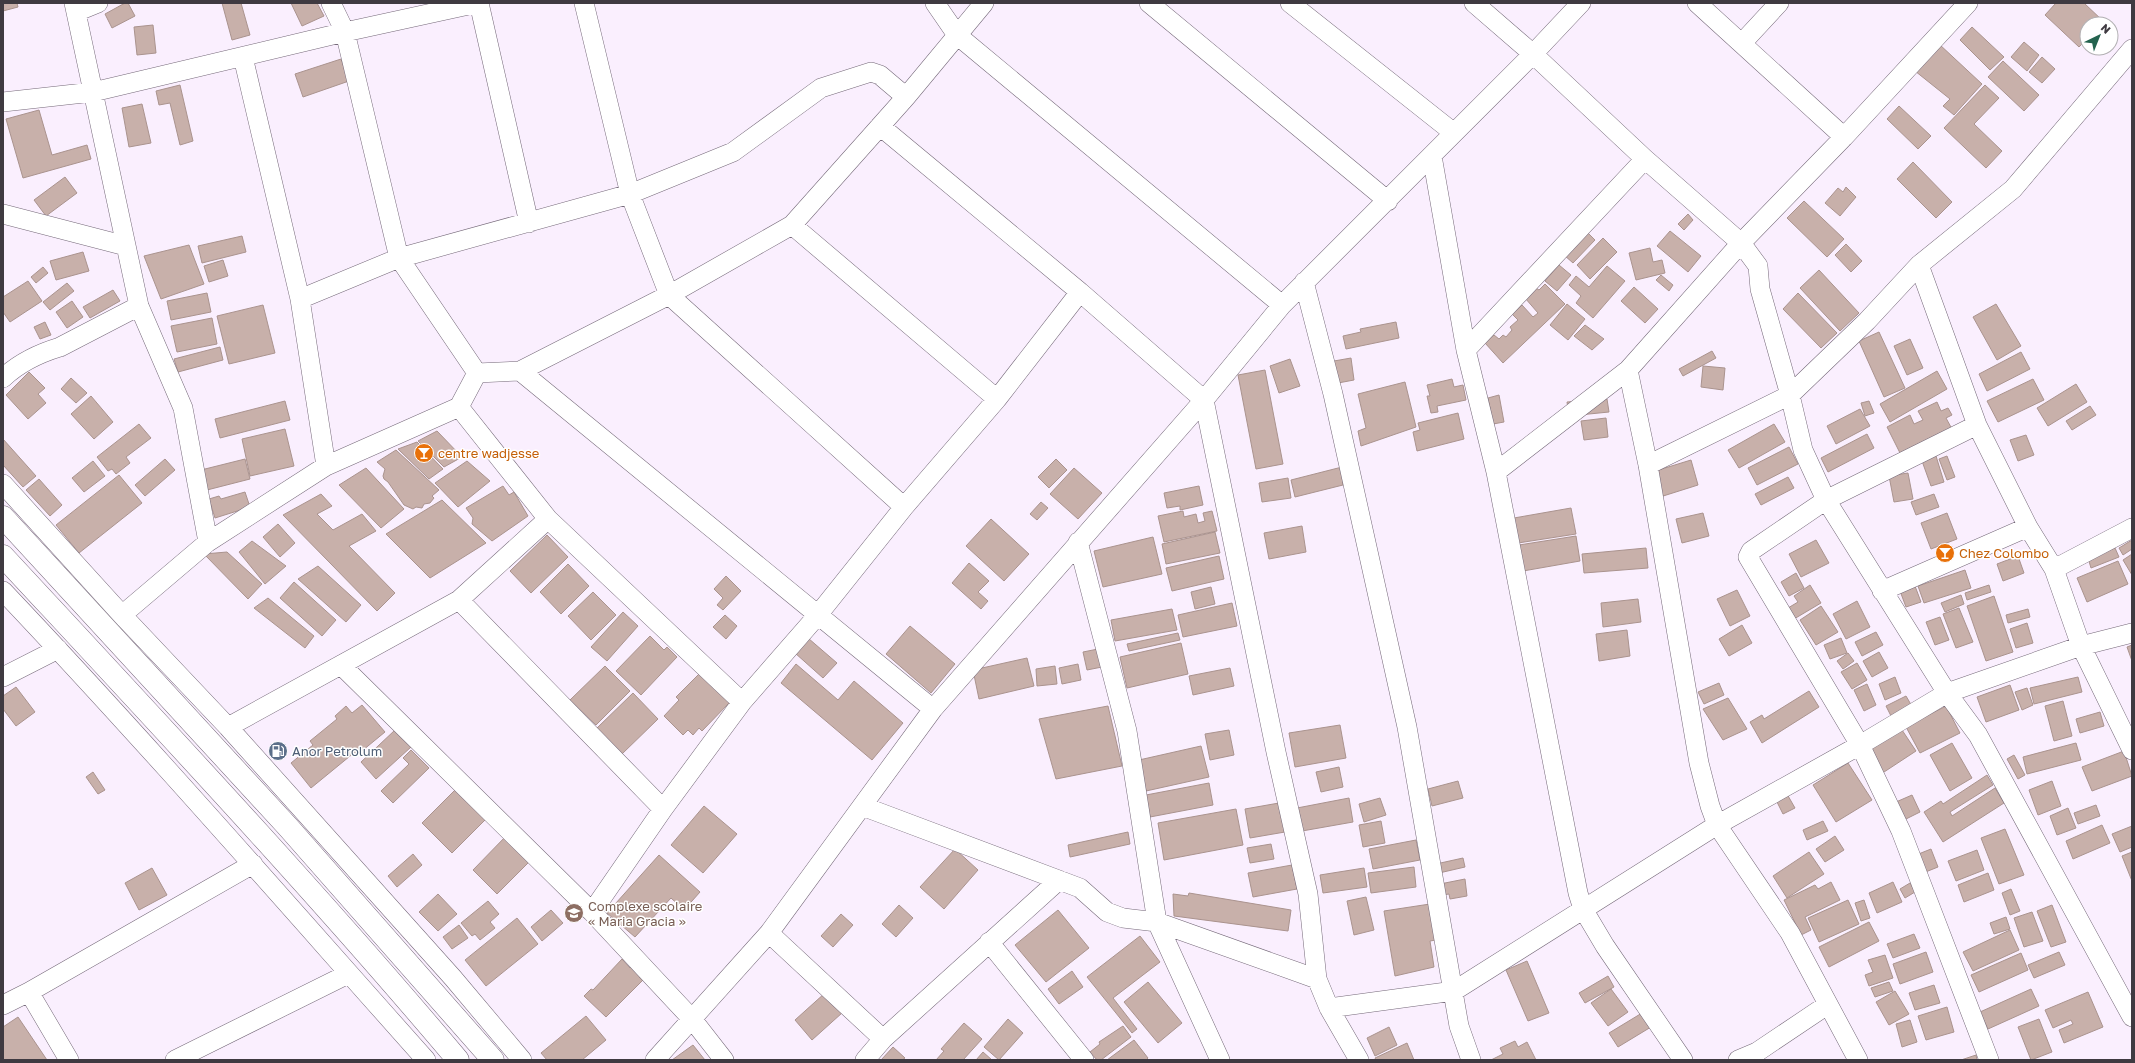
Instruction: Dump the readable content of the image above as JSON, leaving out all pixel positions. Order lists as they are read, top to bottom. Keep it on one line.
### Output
{"places":{"bar":["centre wadjesse","Chez Colombo"],"fuel station":["Anor Petrolum"],"school or university":["Complexe scolaire « Maria Gracia »"]},"north":"top right"}
